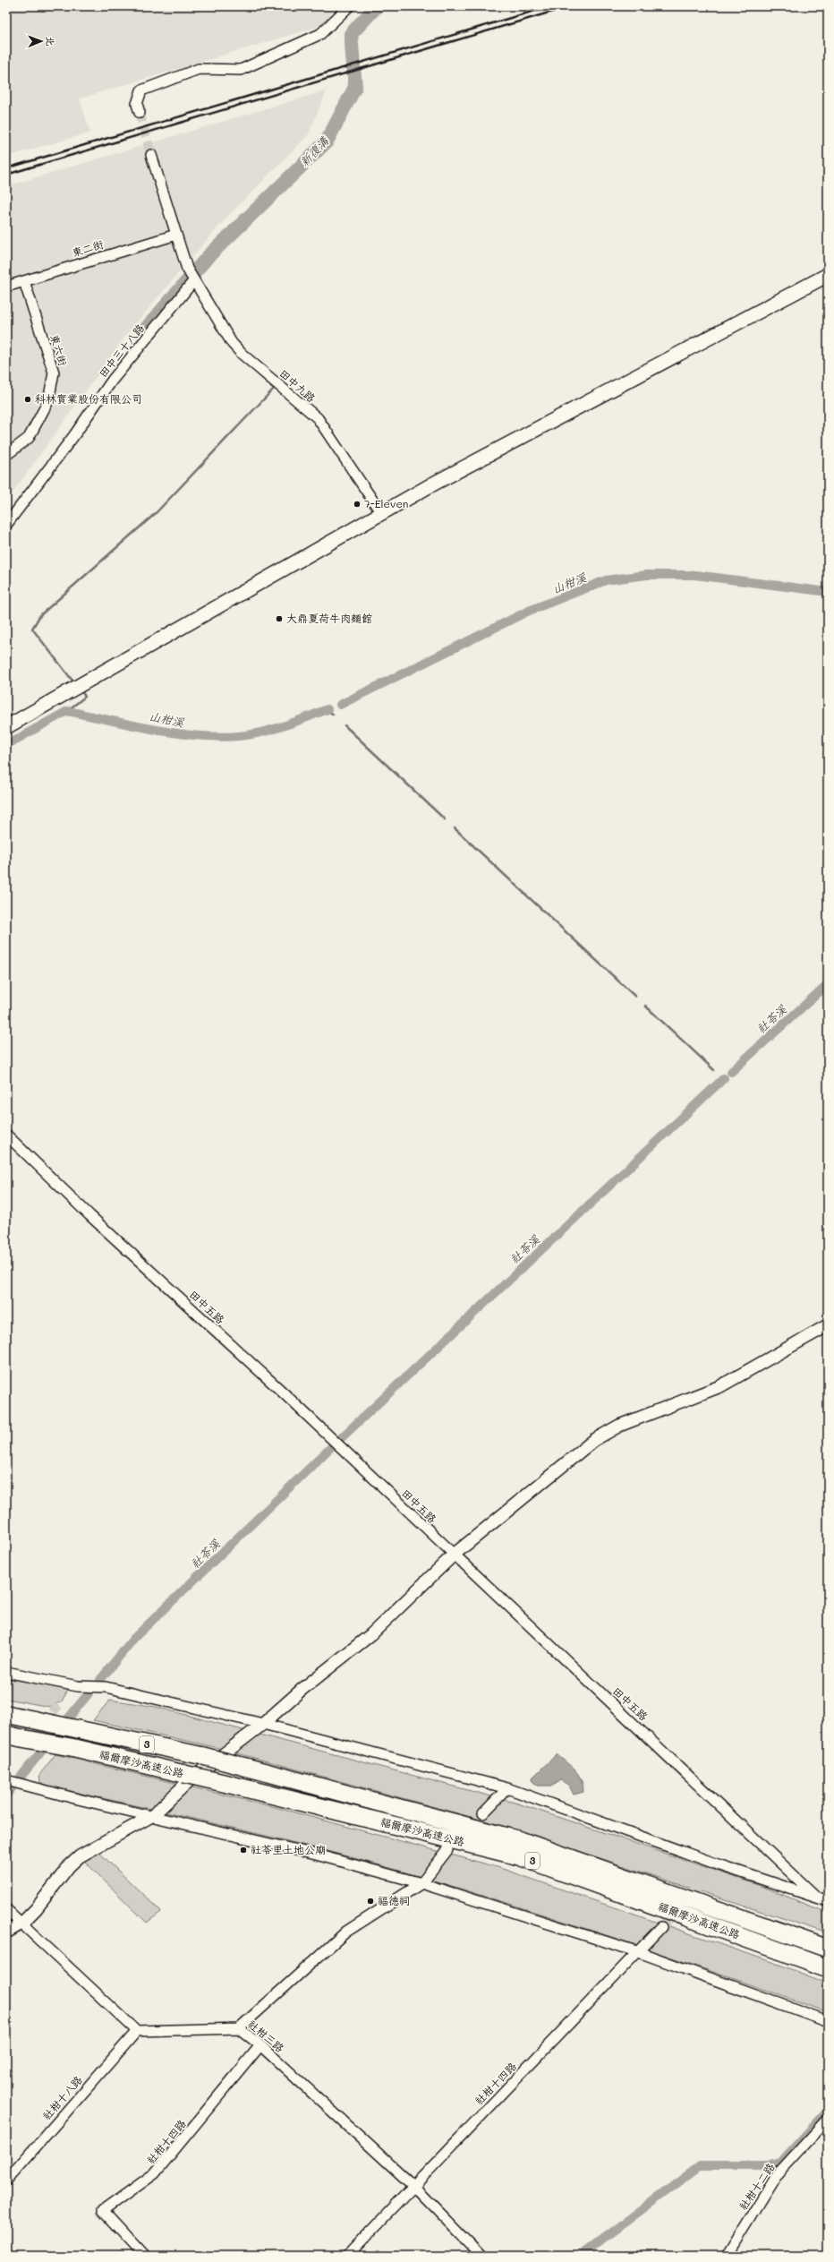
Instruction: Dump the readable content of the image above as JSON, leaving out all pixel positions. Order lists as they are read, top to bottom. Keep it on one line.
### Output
{"streets":{"highway":["3","福爾摩沙高速公路"],"street":["東二街","東六街","田中三十八路","田中九路","田中五路","社柑三路","社柑十四路","社柑十八路","社柑十二路"]},"crossings":[["東二街","東六街"],["東二街","田中九路"],["田中三十八路","田中九路"],["社柑三路","社柑十四路"],["社柑三路","社柑十八路"]],"water":["新復溝","山柑溪","社苓溪"],"places":["科林實業股份有限公司","7-Eleven","大鼎夏荷牛肉麵館","社苓里土地公廟","福德祠"],"north":"right"}
